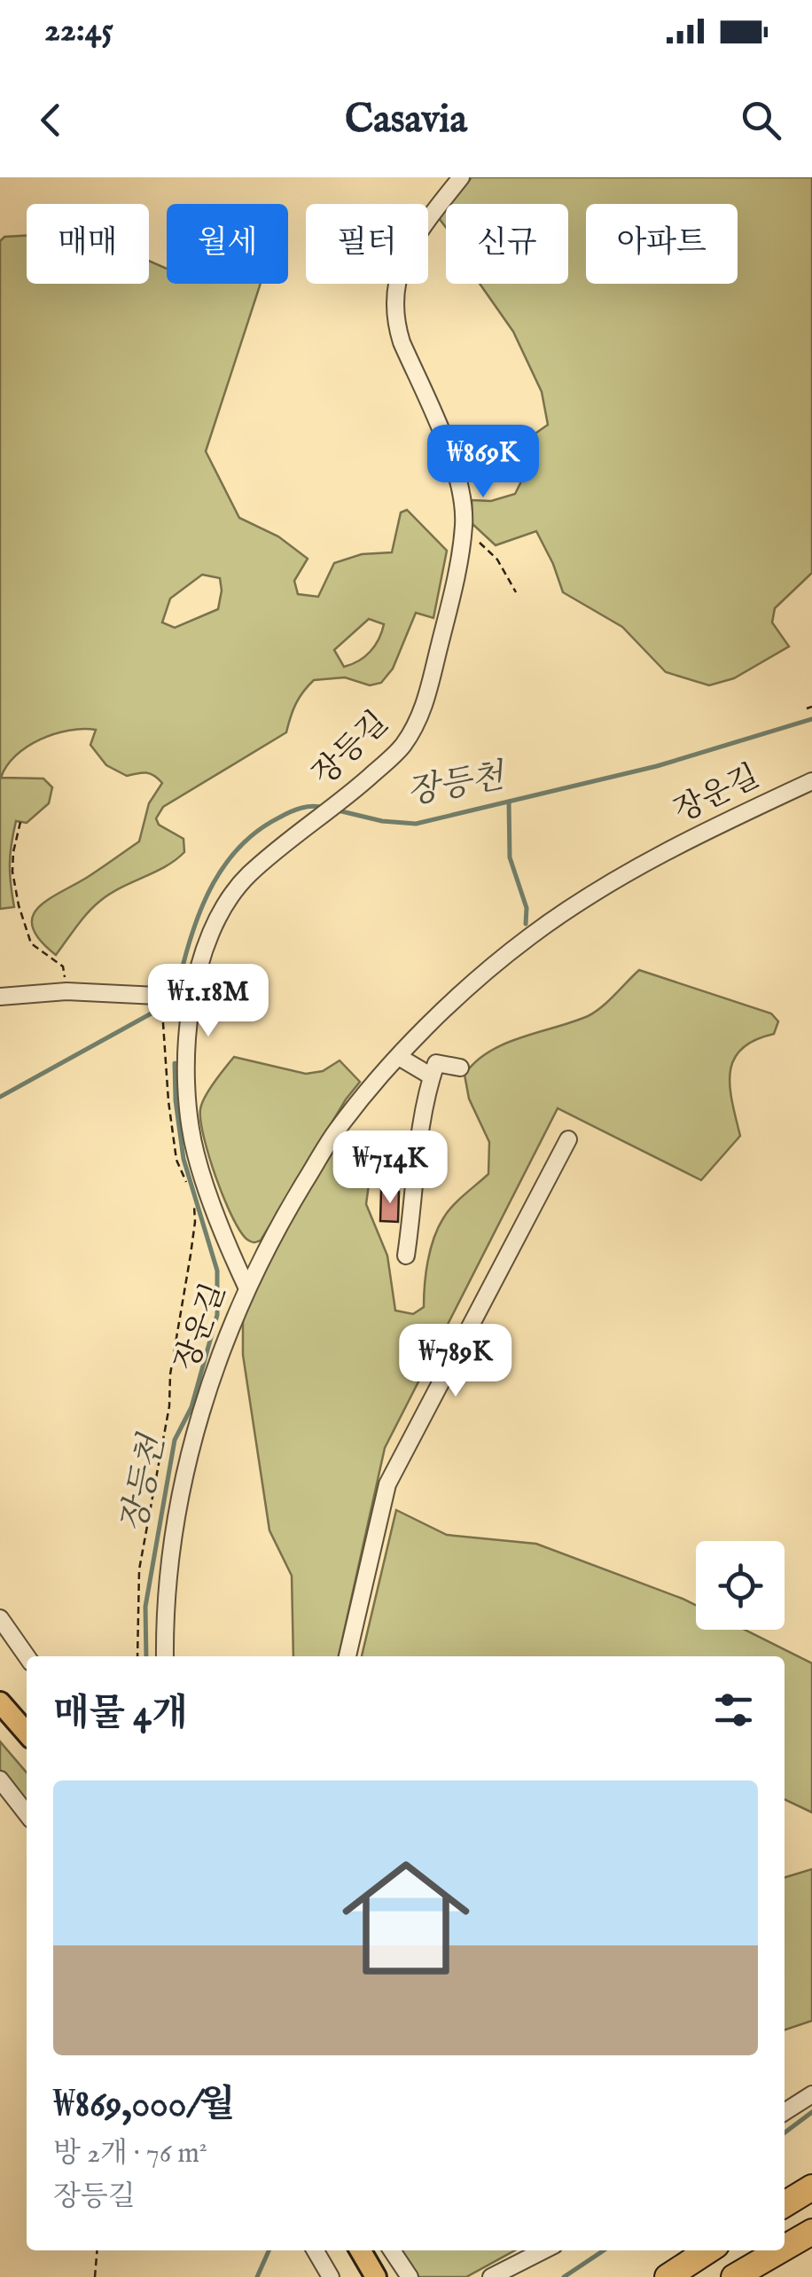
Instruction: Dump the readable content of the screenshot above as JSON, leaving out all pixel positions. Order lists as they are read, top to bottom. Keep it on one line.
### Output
{"streets":{"street":["장등길","장운길"]},"crossings":[["장등길","장운길"]],"water":["장등천"],"page":{"status":"22:45","header":"Casavia","chip":["매매","월세","필터","신규","아파트"],"price":["₩869K","₩1.18M","₩714K","₩789K"],"heading":"매물 4개","list":[{"name":"₩869,000/월","note":"방 2개 · 76 m² · 장등길"}]}}
